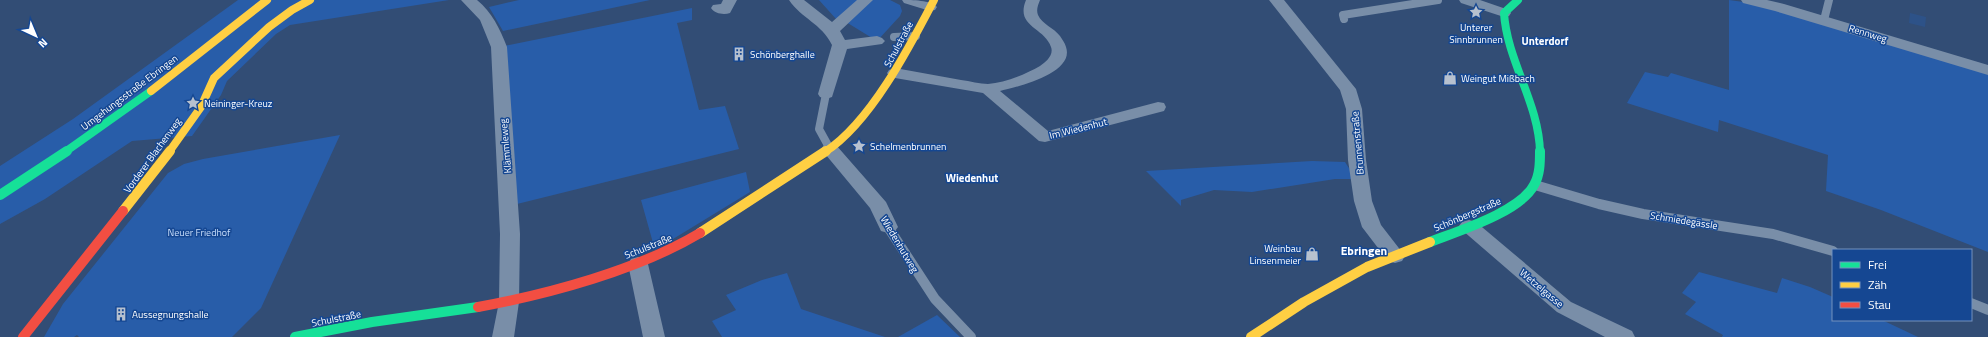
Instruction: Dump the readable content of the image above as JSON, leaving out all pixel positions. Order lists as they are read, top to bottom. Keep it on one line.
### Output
{"streets":{"street":["Rennweg","Schulstraße","Umgehungsstraße Ebringen","Im Wiedenhut","Brunnenstraße","Klämmleweg","Vorderer Blachenweg","Schönbergstraße","Wiedenhutweg","Wetzelgasse"],"lane":["Schmiedegässle"]},"crossings":[["Schulstraße","Klämmleweg"],["Schulstraße","Wiedenhutweg"],["Brunnenstraße","Schönbergstraße"],["Schönbergstraße","Schmiedegässle"],["Schönbergstraße","Wetzelgasse"]],"districts":["Unterdorf","Wiedenhut","Ebringen"],"parks":["Neuer Friedhof"],"places":{"place":["Unterer Sinnbrunnen","Neininger-Kreuz","Schelmenbrunnen"],"building":["Schönberghalle","Aussegnungshalle"],"shop":["Weingut Mißbach","Weinbau Linsenmeier"]},"legend":["Frei","Zäh","Stau"],"north":"bottom right"}
